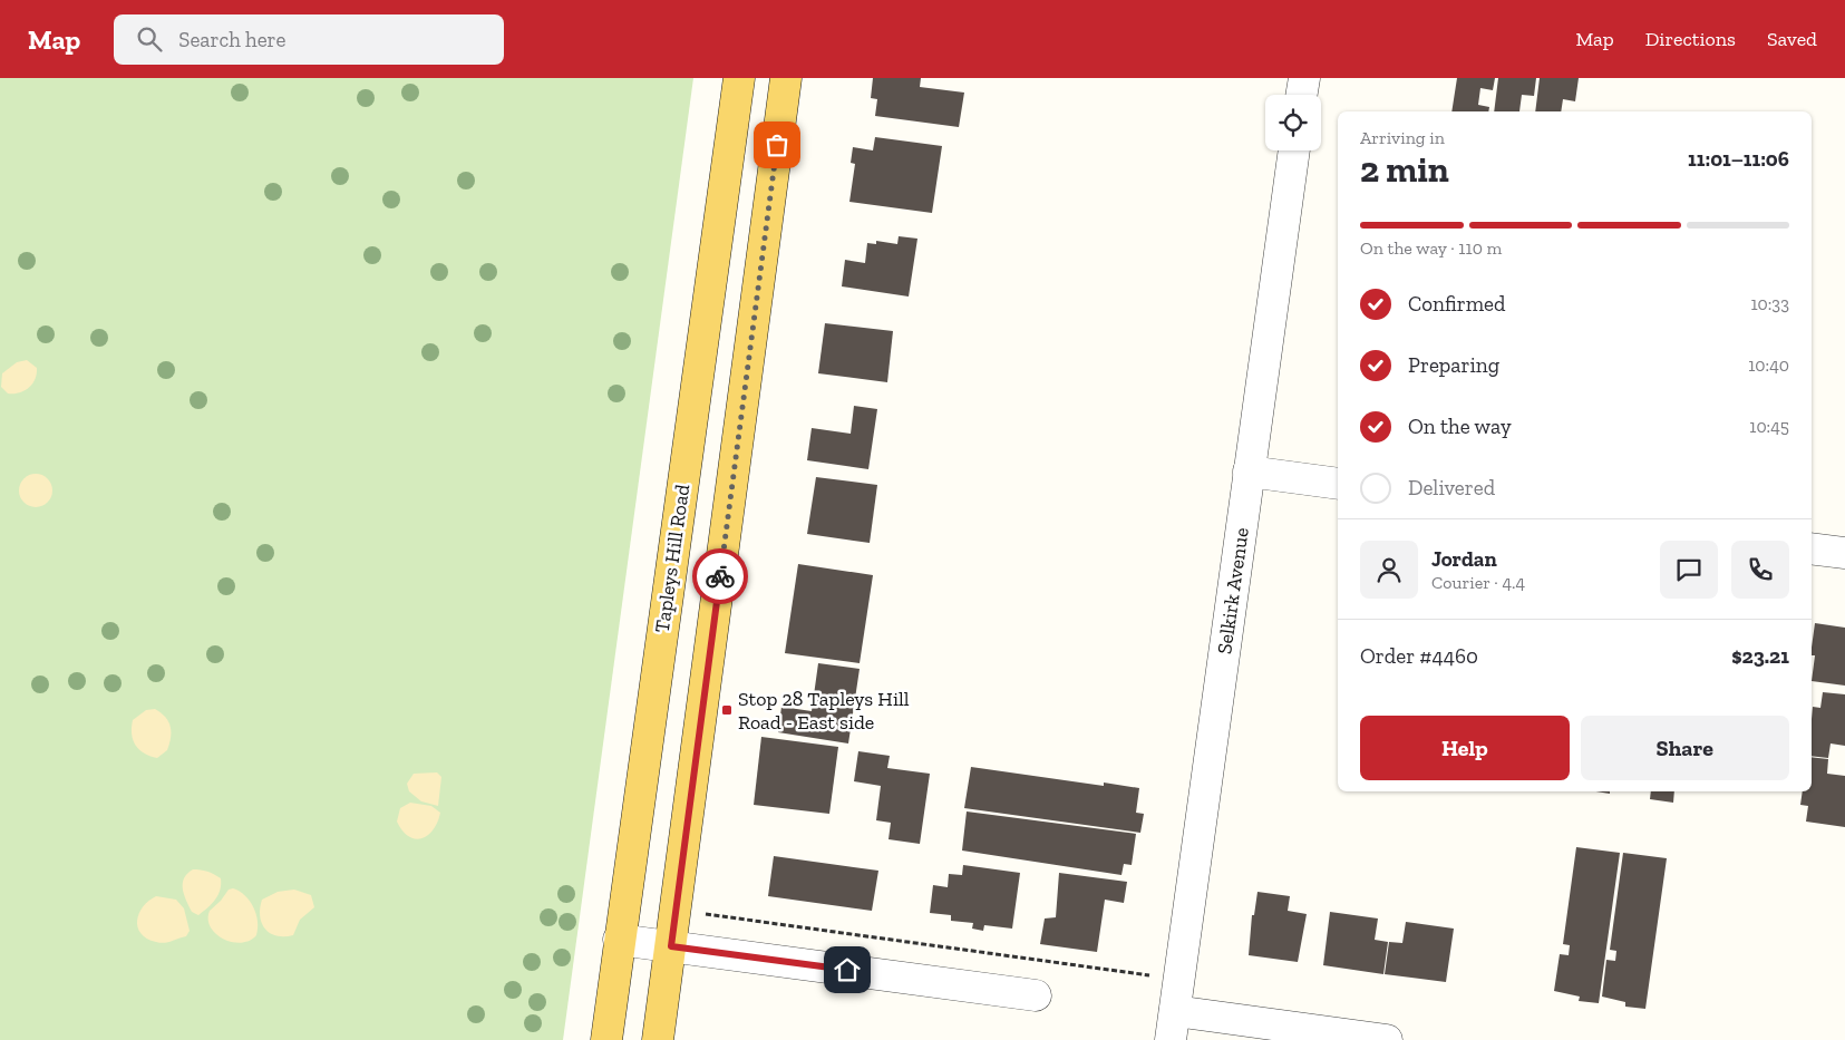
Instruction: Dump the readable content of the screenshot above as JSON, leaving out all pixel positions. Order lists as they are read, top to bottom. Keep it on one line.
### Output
{"streets":{"main road":["Tapleys Hill Road"],"street":["Selkirk Avenue"]},"places":{"transit":["Stop 28 Tapleys Hill Road - East side"]},"page":{"header":"Map","search":"Search here","nav":["Map","Directions","Saved"],"heading":["2 min","Arriving in","11:01–11:06"],"panel":["Jordan","Courier · 4.4","Order #4460","$23.21"],"bar":"On the way · 110 m","list":[["Confirmed","10:33"],["Preparing","10:40"],["On the way","10:45"],"Delivered"],"buttons":["Help","Share"]}}
